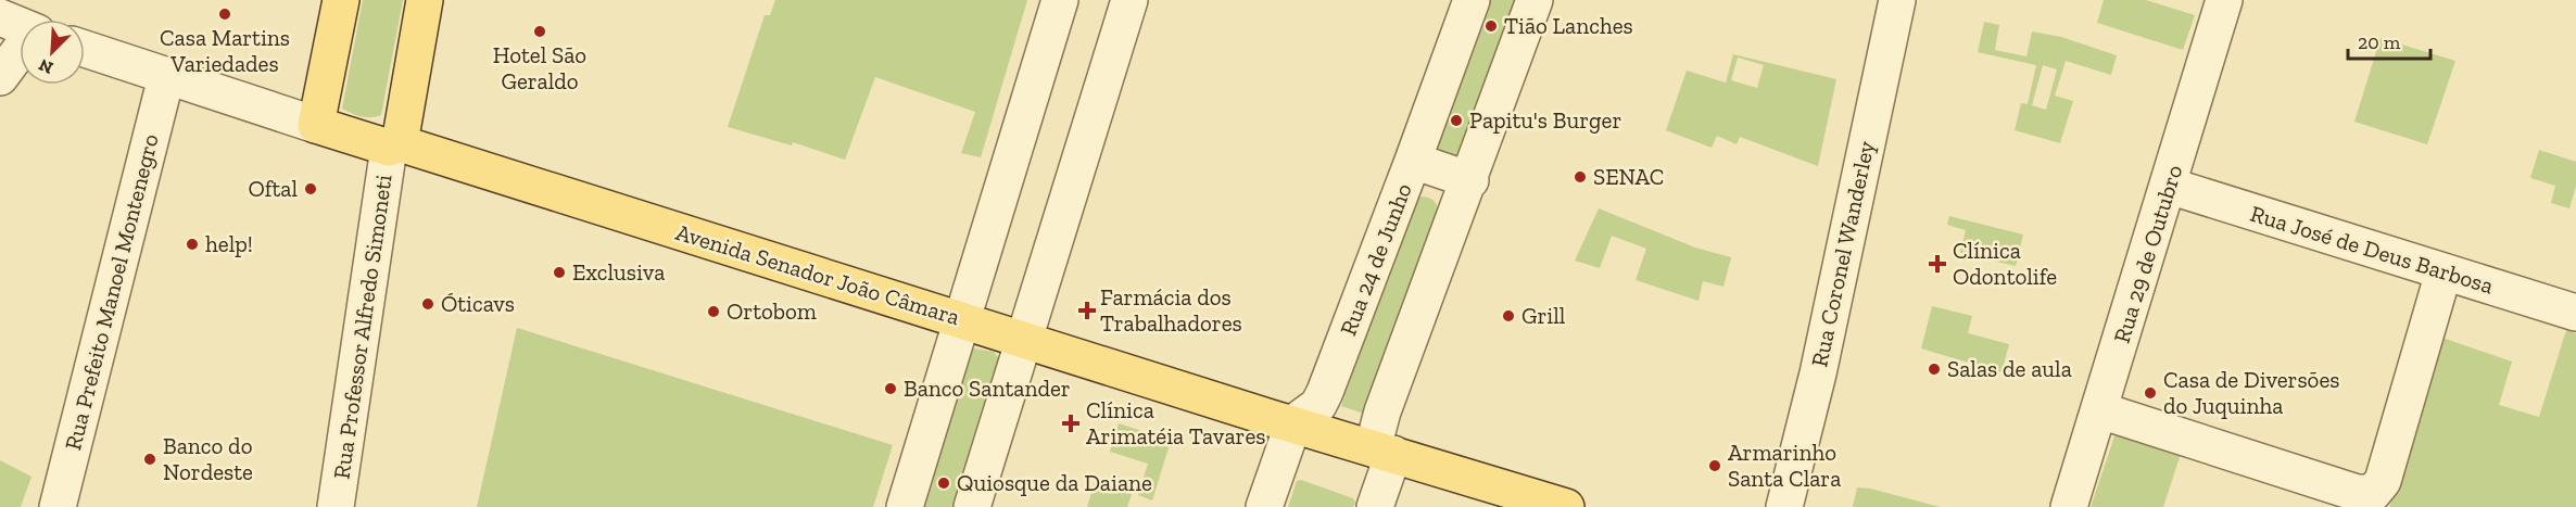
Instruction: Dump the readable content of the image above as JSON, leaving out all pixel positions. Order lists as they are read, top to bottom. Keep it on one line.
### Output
{"streets":{"main road":["Avenida Senador João Câmara"],"street":["Rua José de Deus Barbosa","Rua Coronel Wanderley","Rua 29 de Outubro","Rua 24 de Junho","Rua Prefeito Manoel Montenegro","Rua Professor Alfredo Simoneti"]},"crossings":[["Rua José de Deus Barbosa","Rua 29 de Outubro"],["Rua 24 de Junho","Avenida Senador João Câmara"],["Avenida Senador João Câmara","Rua Prefeito Manoel Montenegro"],["Avenida Senador João Câmara","Rua Professor Alfredo Simoneti"]],"places":{"other":["Casa Martins Variedades","Tião Lanches","Hotel São Geraldo","Papitu's Burger","SENAC","Oftal","help!","Exclusiva","Óticavs","Ortobom","Grill","Salas de aula","Banco Santander","Casa de Diversões do Juquinha","Banco do Nordeste","Armarinho Santa Clara","Quiosque da Daiane"],"health":["Clínica Odontolife","Farmácia dos Trabalhadores","Clínica Arimatéia Tavares"]},"scale_bar":"20 m","north":"bottom left"}
